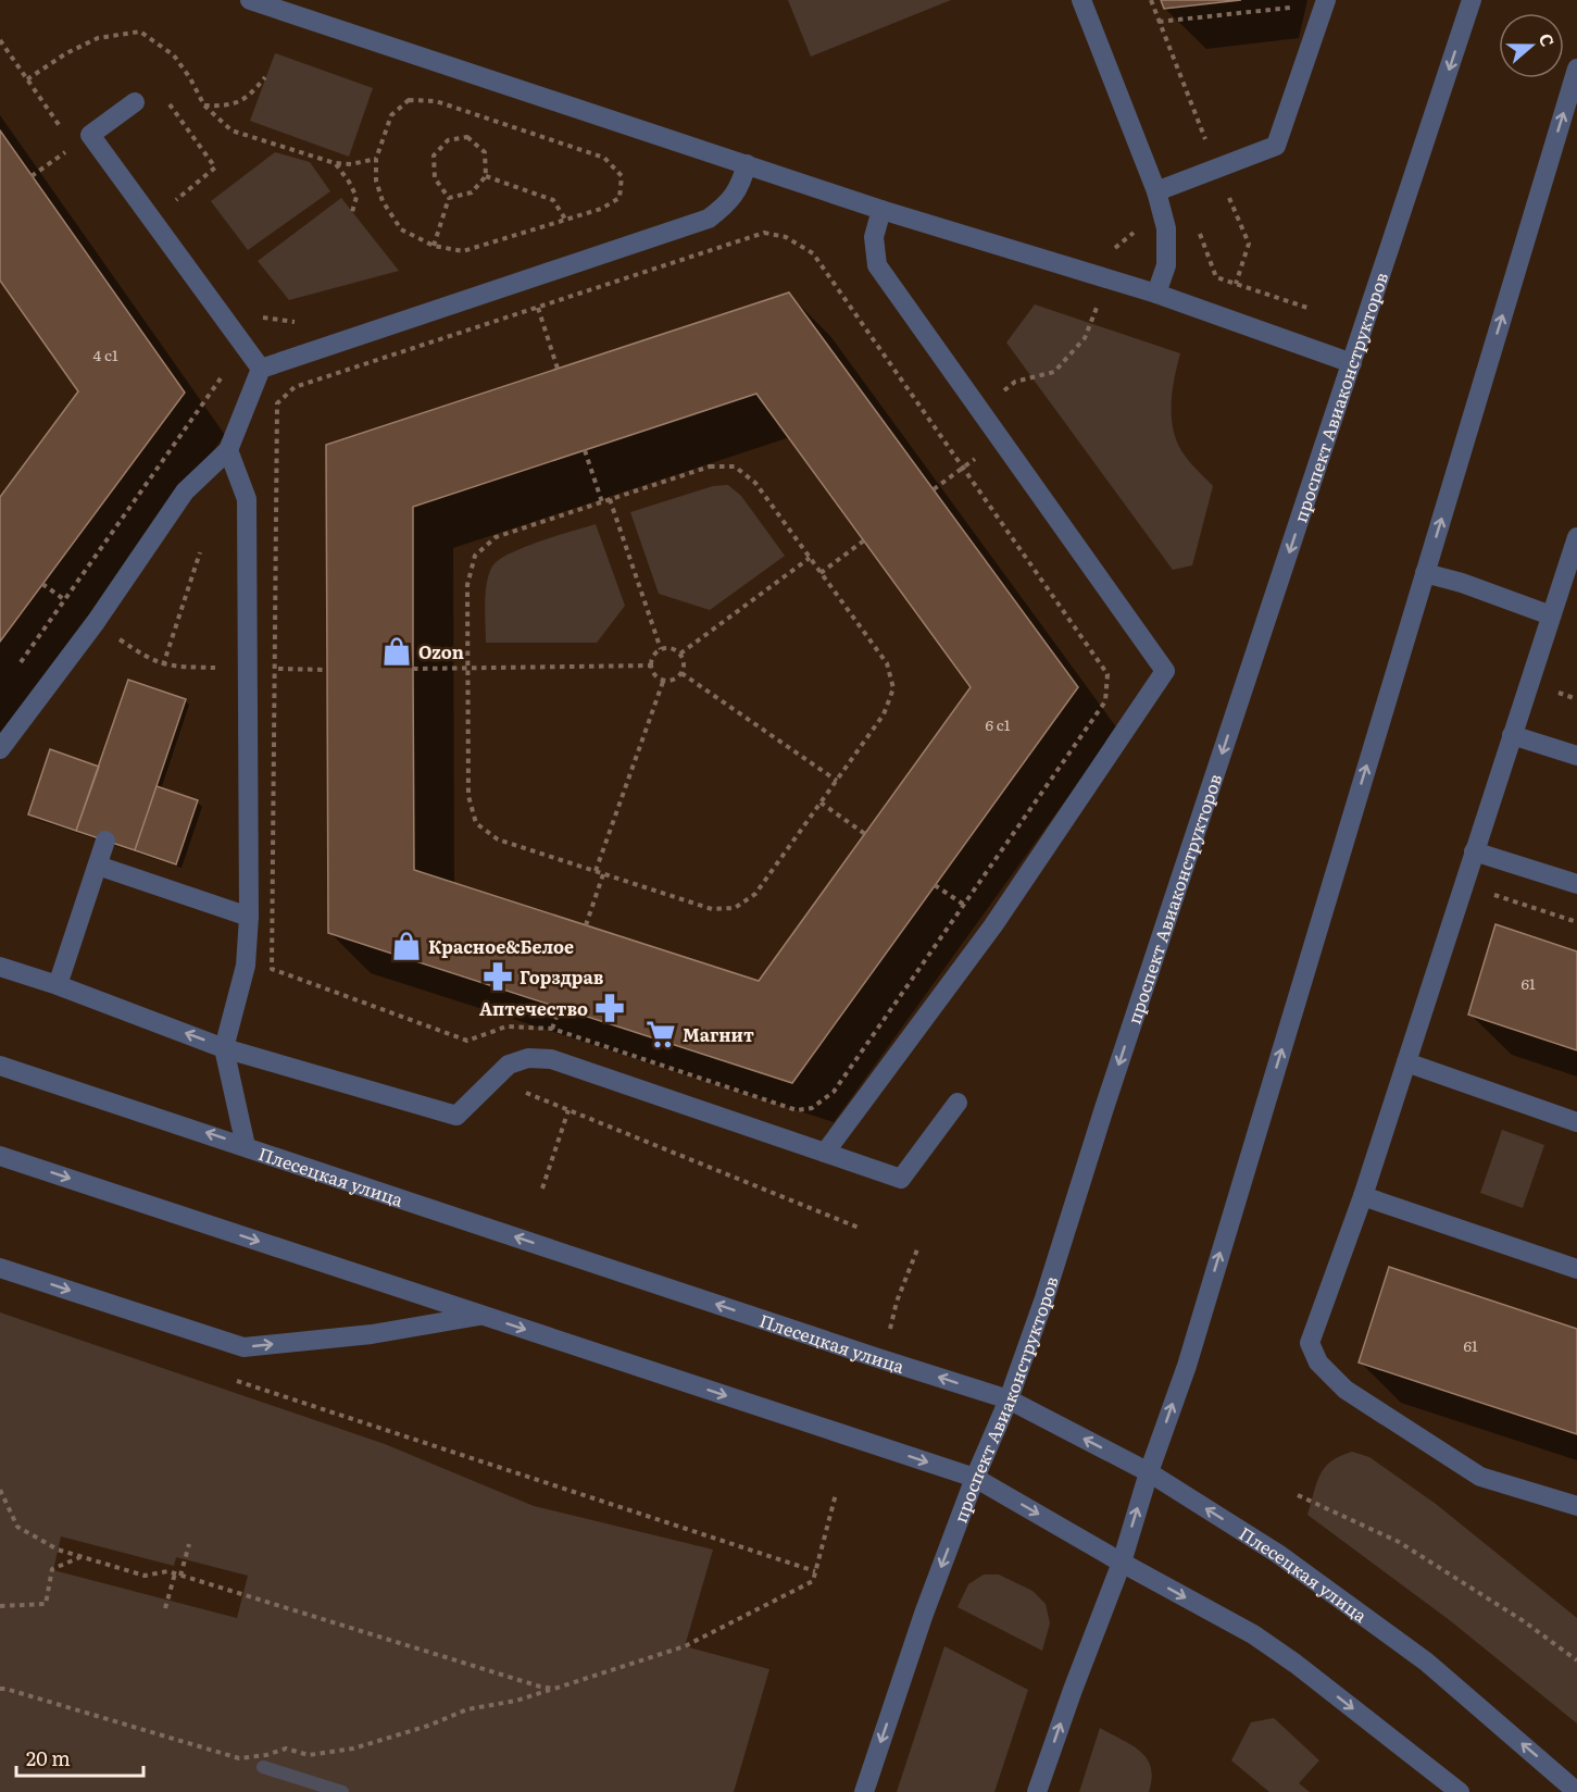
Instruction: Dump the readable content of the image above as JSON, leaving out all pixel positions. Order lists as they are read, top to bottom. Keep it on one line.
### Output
{"streets":{"street":["проспект Авиаконструкторов","Плесецкая улица"]},"crossings":[["проспект Авиаконструкторов","Плесецкая улица"]],"places":{"shop":["Ozon","Красное&Белое"],"pharmacy":["Горздрав","Аптечество"],"supermarket":["Магнит"]},"house_numbers":["4 с1","6 с1","61","61"],"scale_bar":"20 m","north":"right"}
